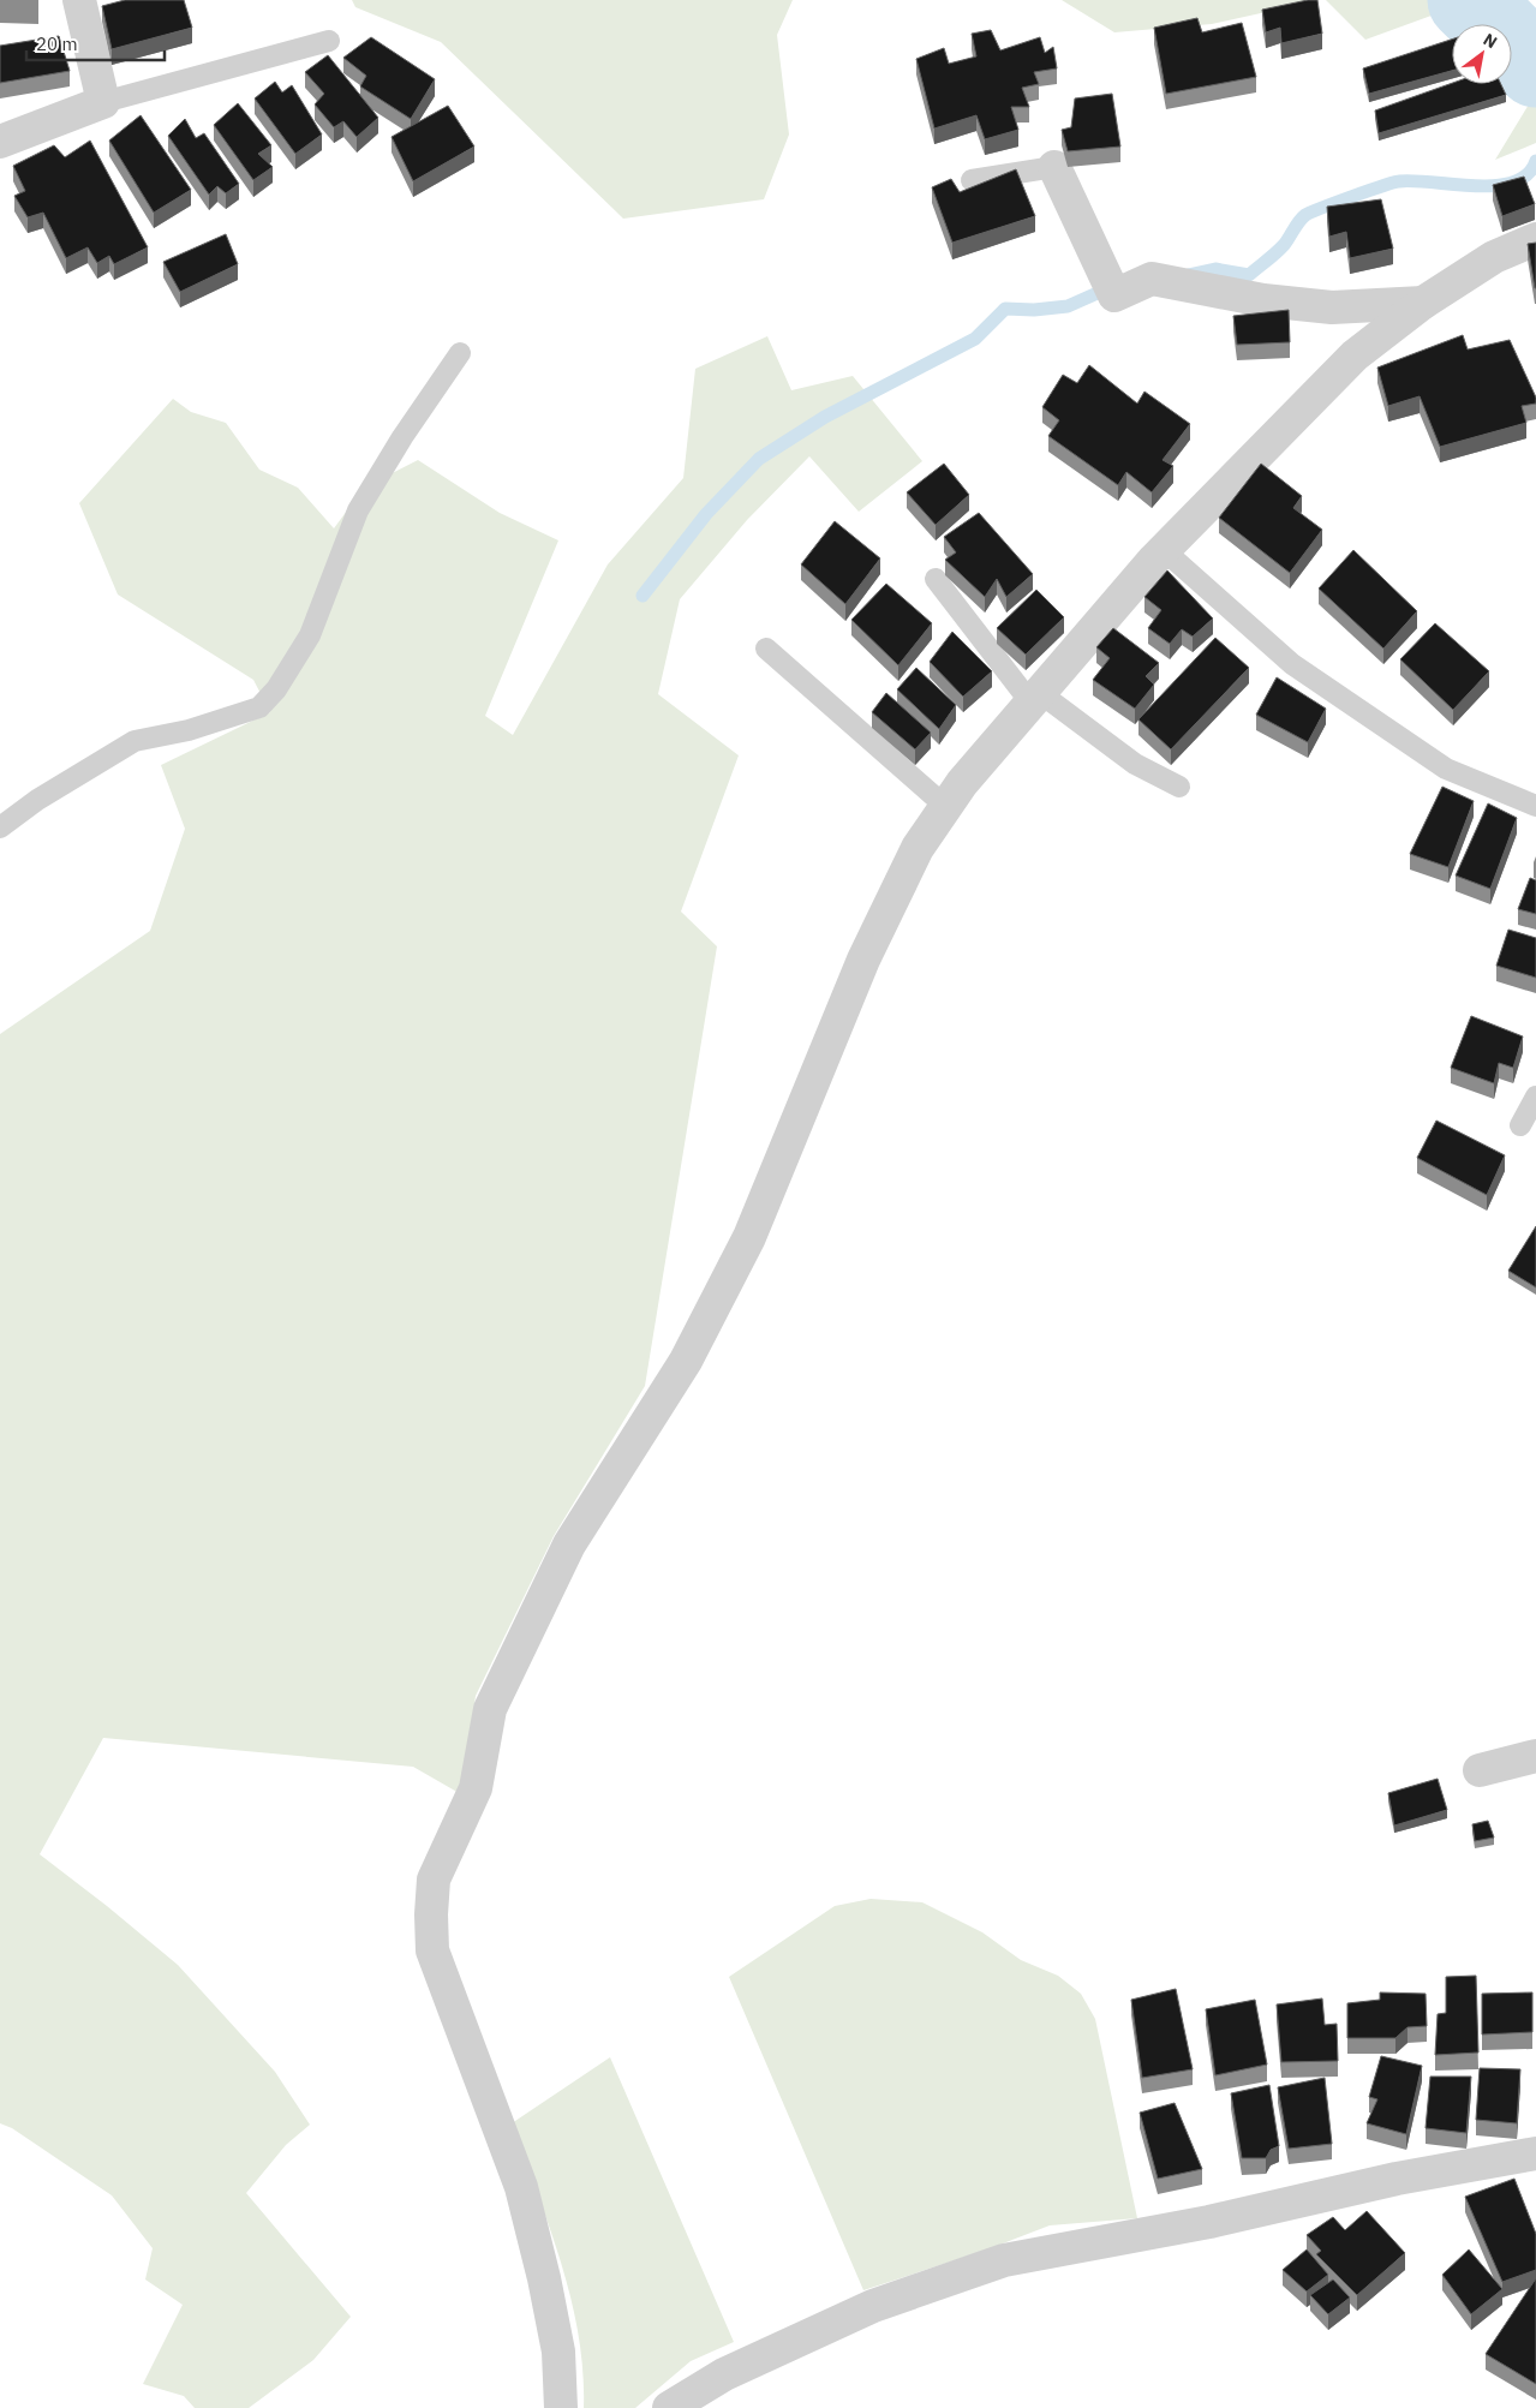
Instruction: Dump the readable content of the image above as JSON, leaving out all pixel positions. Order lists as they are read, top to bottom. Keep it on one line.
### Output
{"scale_bar":"20 m","north":"top right"}
